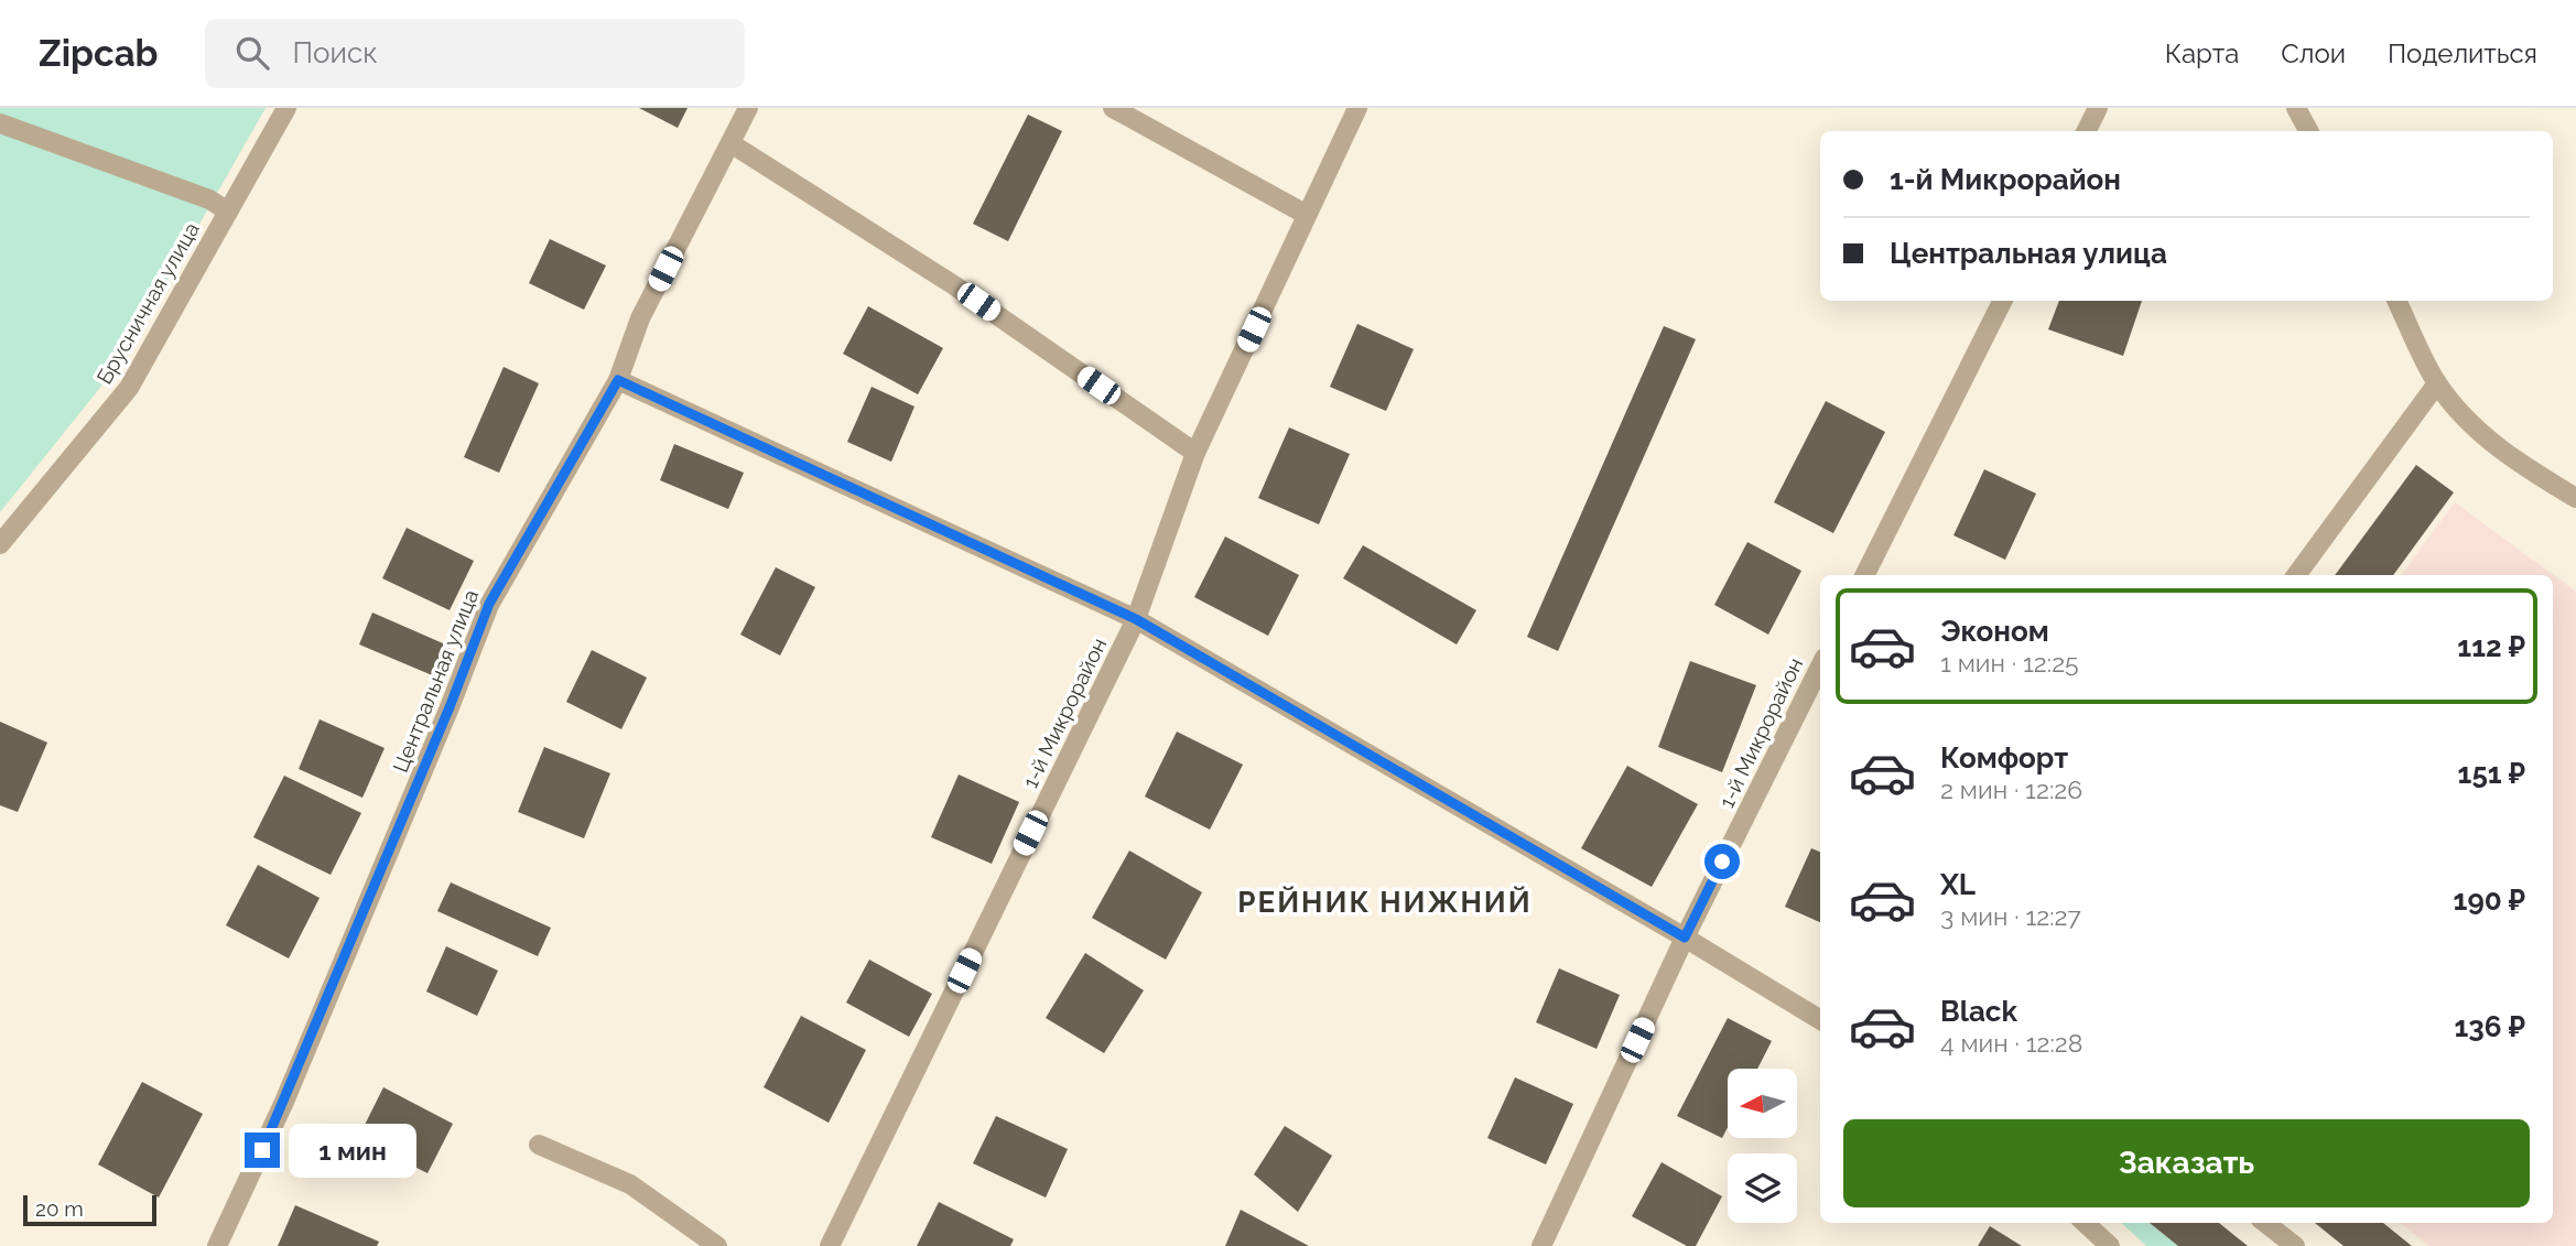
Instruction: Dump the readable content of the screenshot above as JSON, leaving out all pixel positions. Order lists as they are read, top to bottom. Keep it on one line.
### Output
{"streets":{"street":["Брусничная улица","Центральная улица","1-й Микрорайон"]},"districts":["РЕЙНИК НИЖНИЙ"],"scale_bar":"20 m","north":"left","page":{"header":"Zipcab","search":"Поиск","nav":["Карта","Слои","Поделиться"],"banner":["1-й Микрорайон","Центральная улица"],"list":[{"name":"Эконом","note":"1 мин · 12:25","value":"112 ₽"},{"name":"Комфорт","note":"2 мин · 12:26","value":"151 ₽"},{"name":"XL","note":"3 мин · 12:27","value":"190 ₽"},{"name":"Black","note":"4 мин · 12:28","value":"136 ₽"}],"buttons":"Заказать","bubble":"1 мин","scale":"20 m"}}
